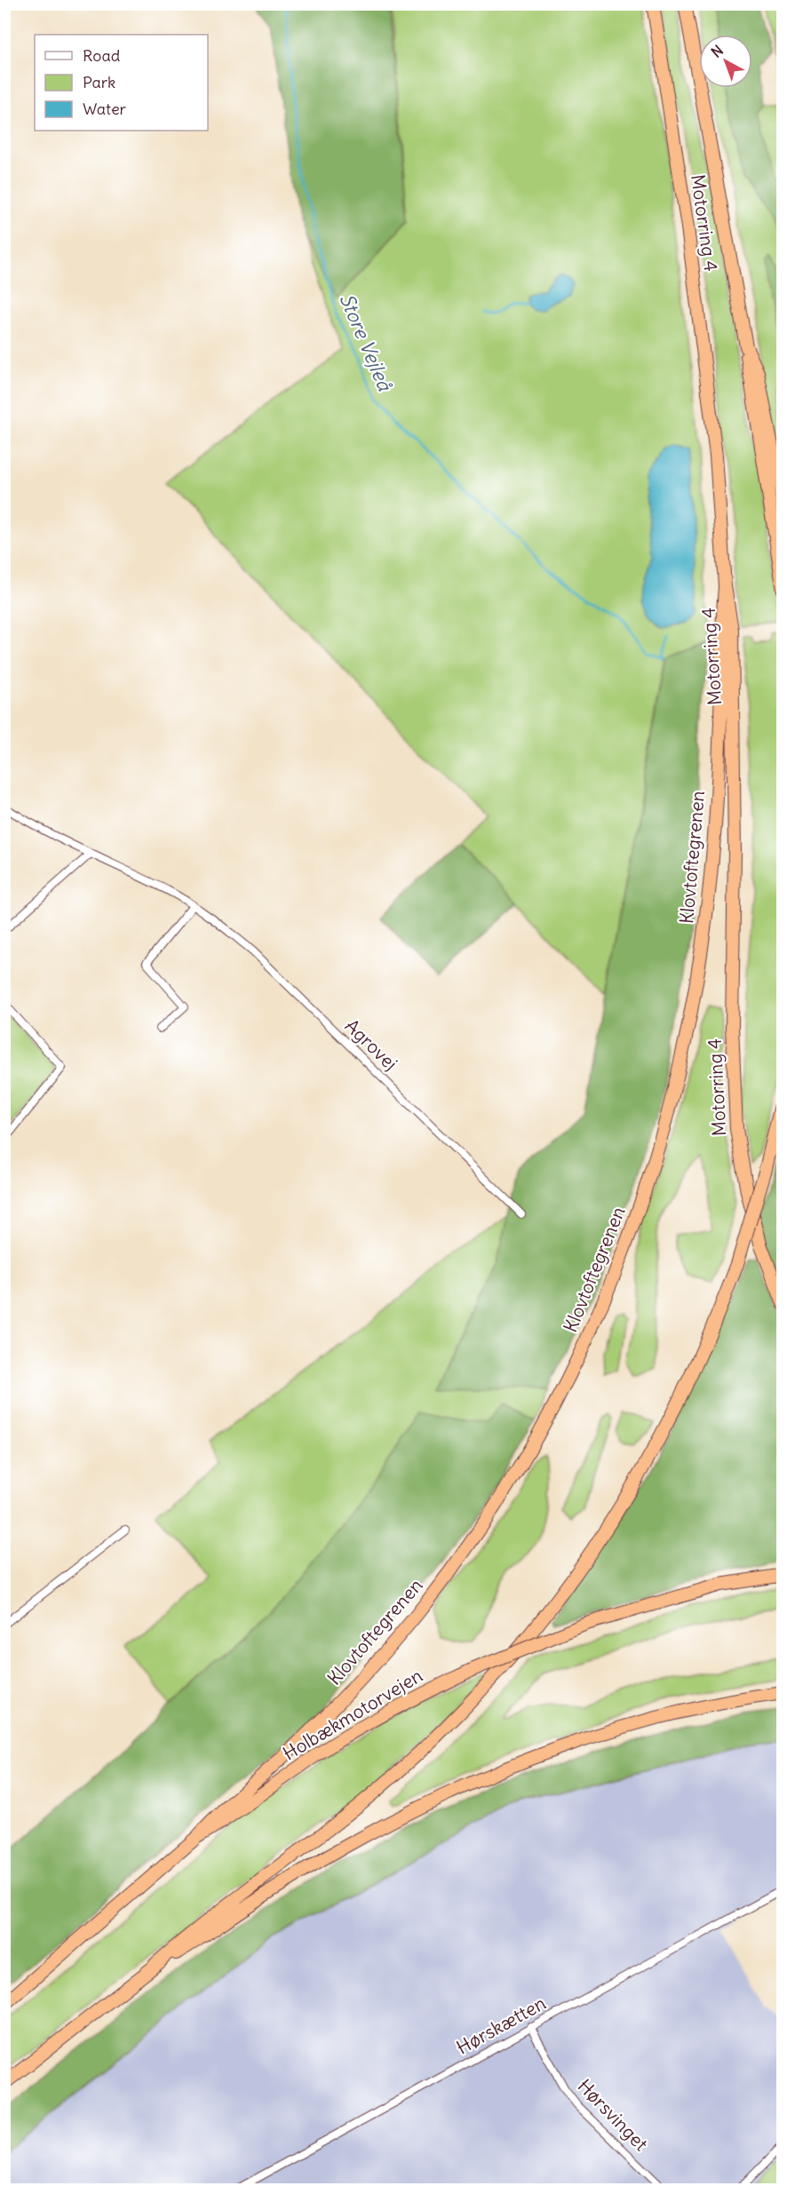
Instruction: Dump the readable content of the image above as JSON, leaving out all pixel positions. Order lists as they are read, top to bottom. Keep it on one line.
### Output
{"streets":{"highway":["Motorring 4","Klovtoftegrenen","Holbækmotorvejen"],"street":["Agrovej","Hørskætten","Hørsvinget"]},"crossings":[["Motorring 4","Klovtoftegrenen"],["Klovtoftegrenen","Holbækmotorvejen"],["Hørskætten","Hørsvinget"]],"water":["Store Vejleå"],"legend":["Road","Park","Water"],"north":"top left"}
